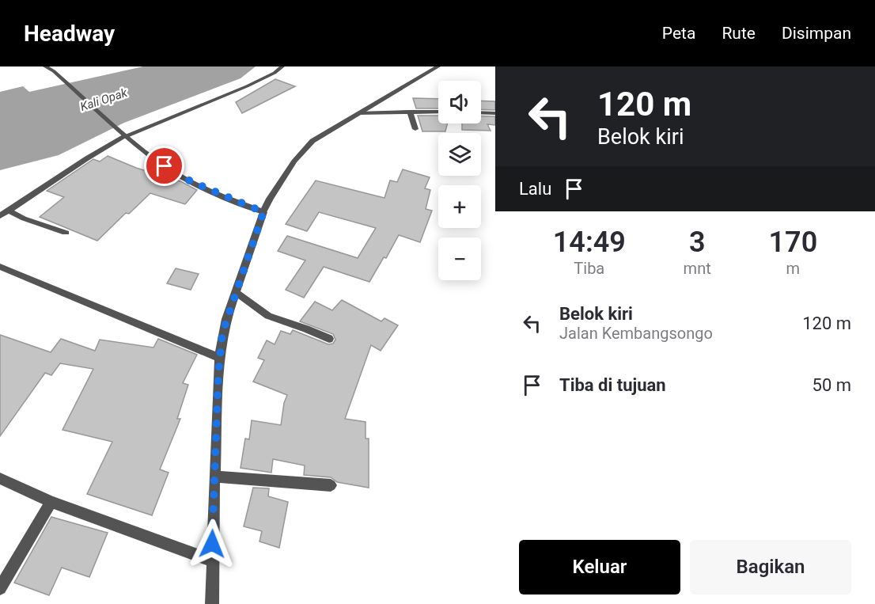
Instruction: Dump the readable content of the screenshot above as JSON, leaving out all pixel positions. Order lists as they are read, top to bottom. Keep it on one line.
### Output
{"water":["Kali Opak"],"page":{"header":"Headway","nav":["Peta","Rute","Disimpan"],"turn":["120 m","Belok kiri"],"map_buttons":["+","−"],"then":"Lalu","eta":["14:49","Tiba","3","mnt","170","m"],"list":[{"name":"Belok kiri","note":"Jalan Kembangsongo","value":"120 m"},{"name":"Tiba di tujuan","value":"50 m"}],"buttons":["Keluar","Bagikan"]}}
